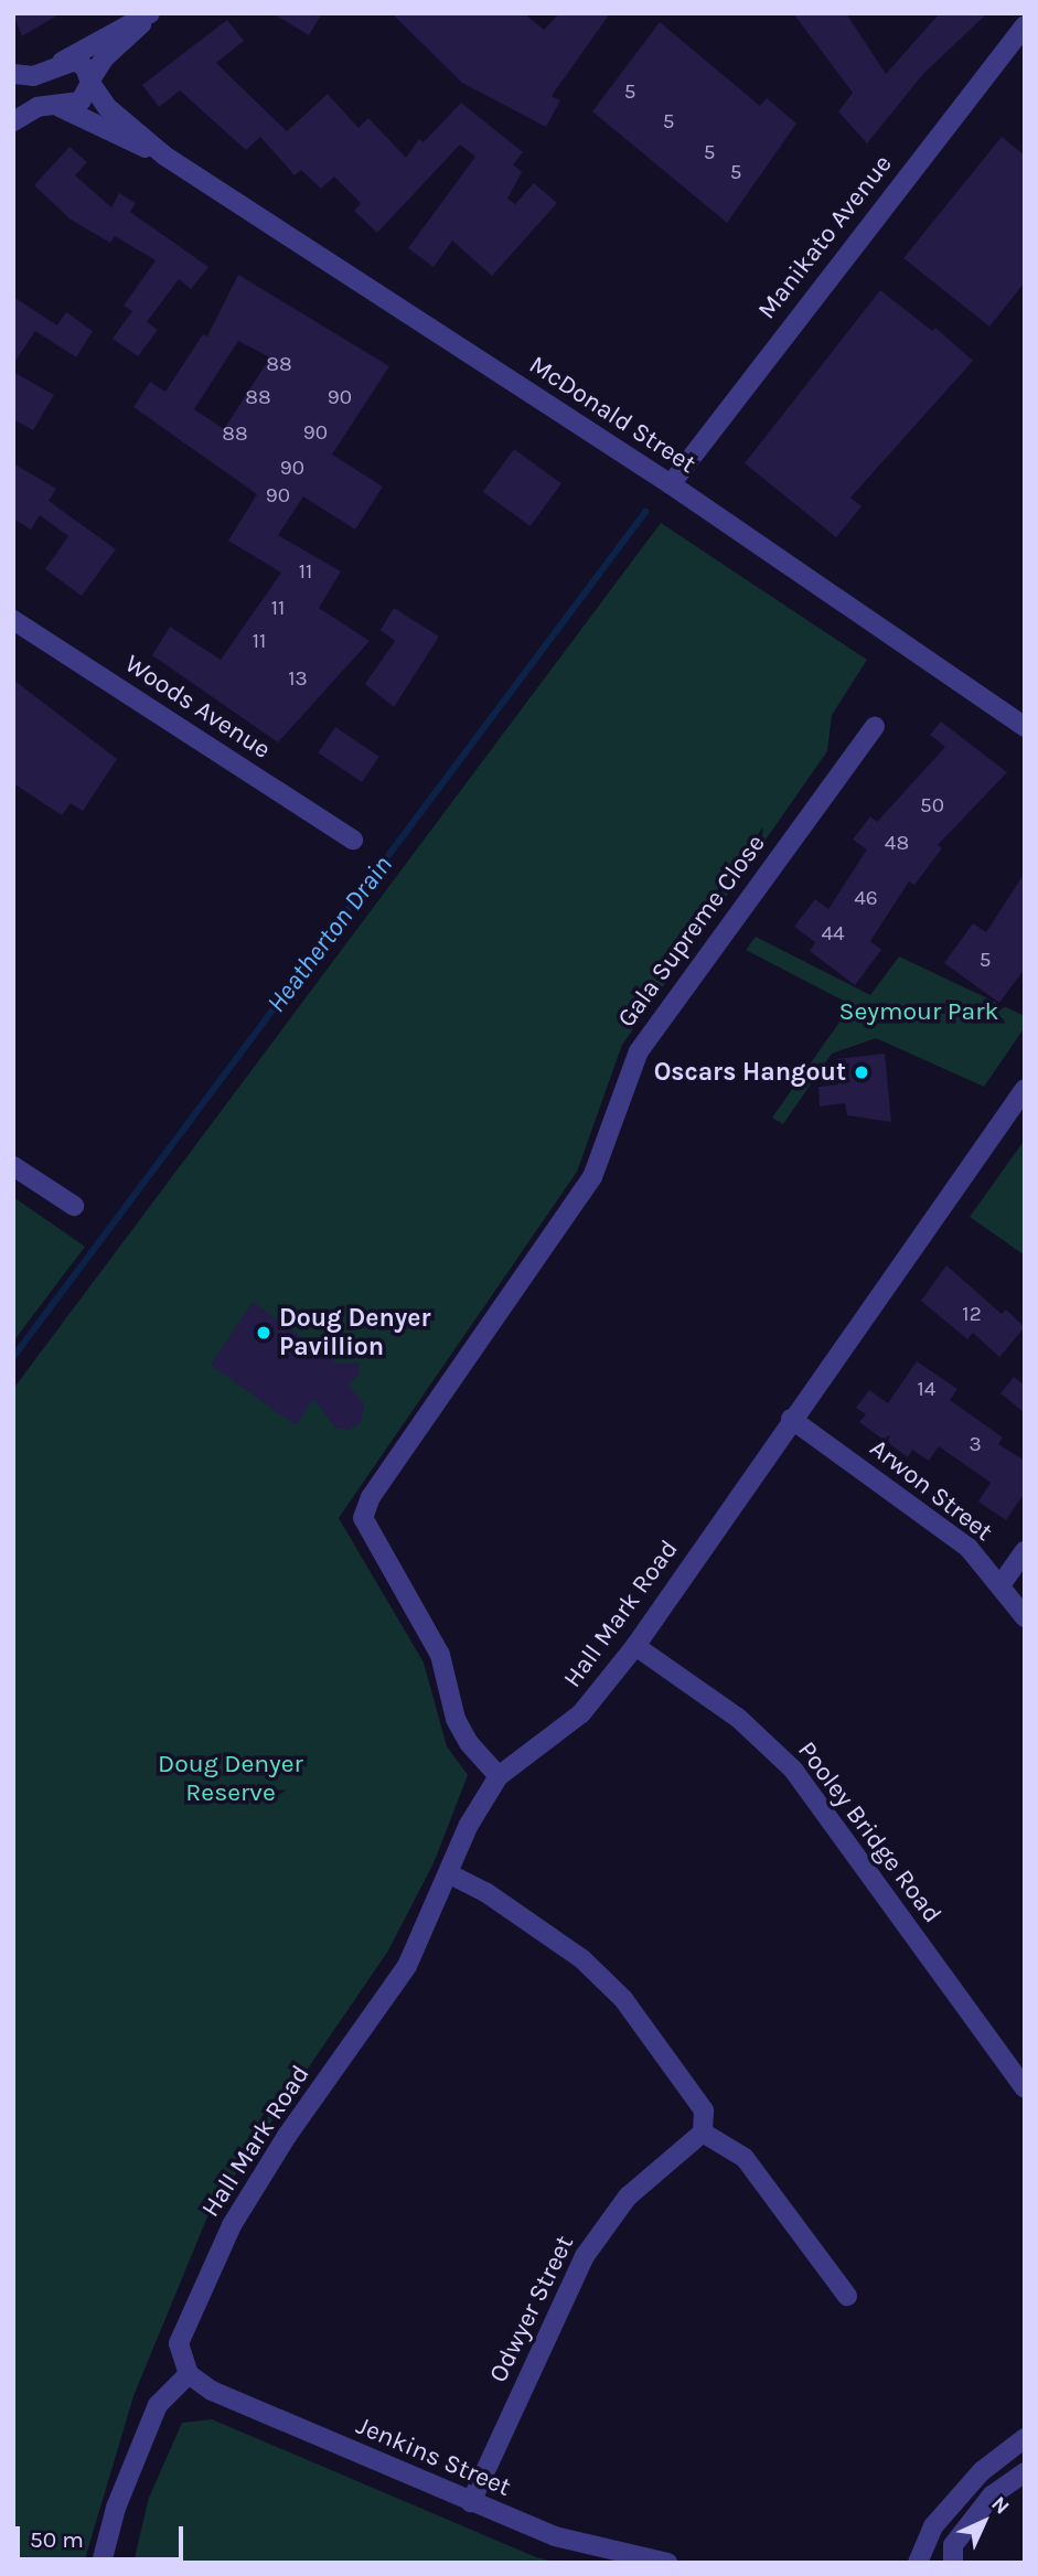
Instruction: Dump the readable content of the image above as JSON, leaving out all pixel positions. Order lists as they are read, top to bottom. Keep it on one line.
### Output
{"streets":{"street":["Manikato Avenue","McDonald Street","Woods Avenue","Gala Supreme Close","Arwon Street","Hall Mark Road","Pooley Bridge Road","Odwyer Street","Jenkins Street"]},"crossings":[["Manikato Avenue","McDonald Street"],["Gala Supreme Close","Hall Mark Road"],["Arwon Street","Hall Mark Road"],["Hall Mark Road","Pooley Bridge Road"],["Hall Mark Road","Jenkins Street"],["Odwyer Street","Jenkins Street"]],"water":["Heatherton Drain"],"parks":["Seymour Park","Doug Denyer Reserve"],"places":["Oscars Hangout","Doug Denyer Pavillion"],"house_numbers":["5","5","5","5","88","88","90","90","88","90","90","11","11","11","13","50","48","46","44","5","12","14","3"],"scale_bar":"50 m","north":"top right"}
